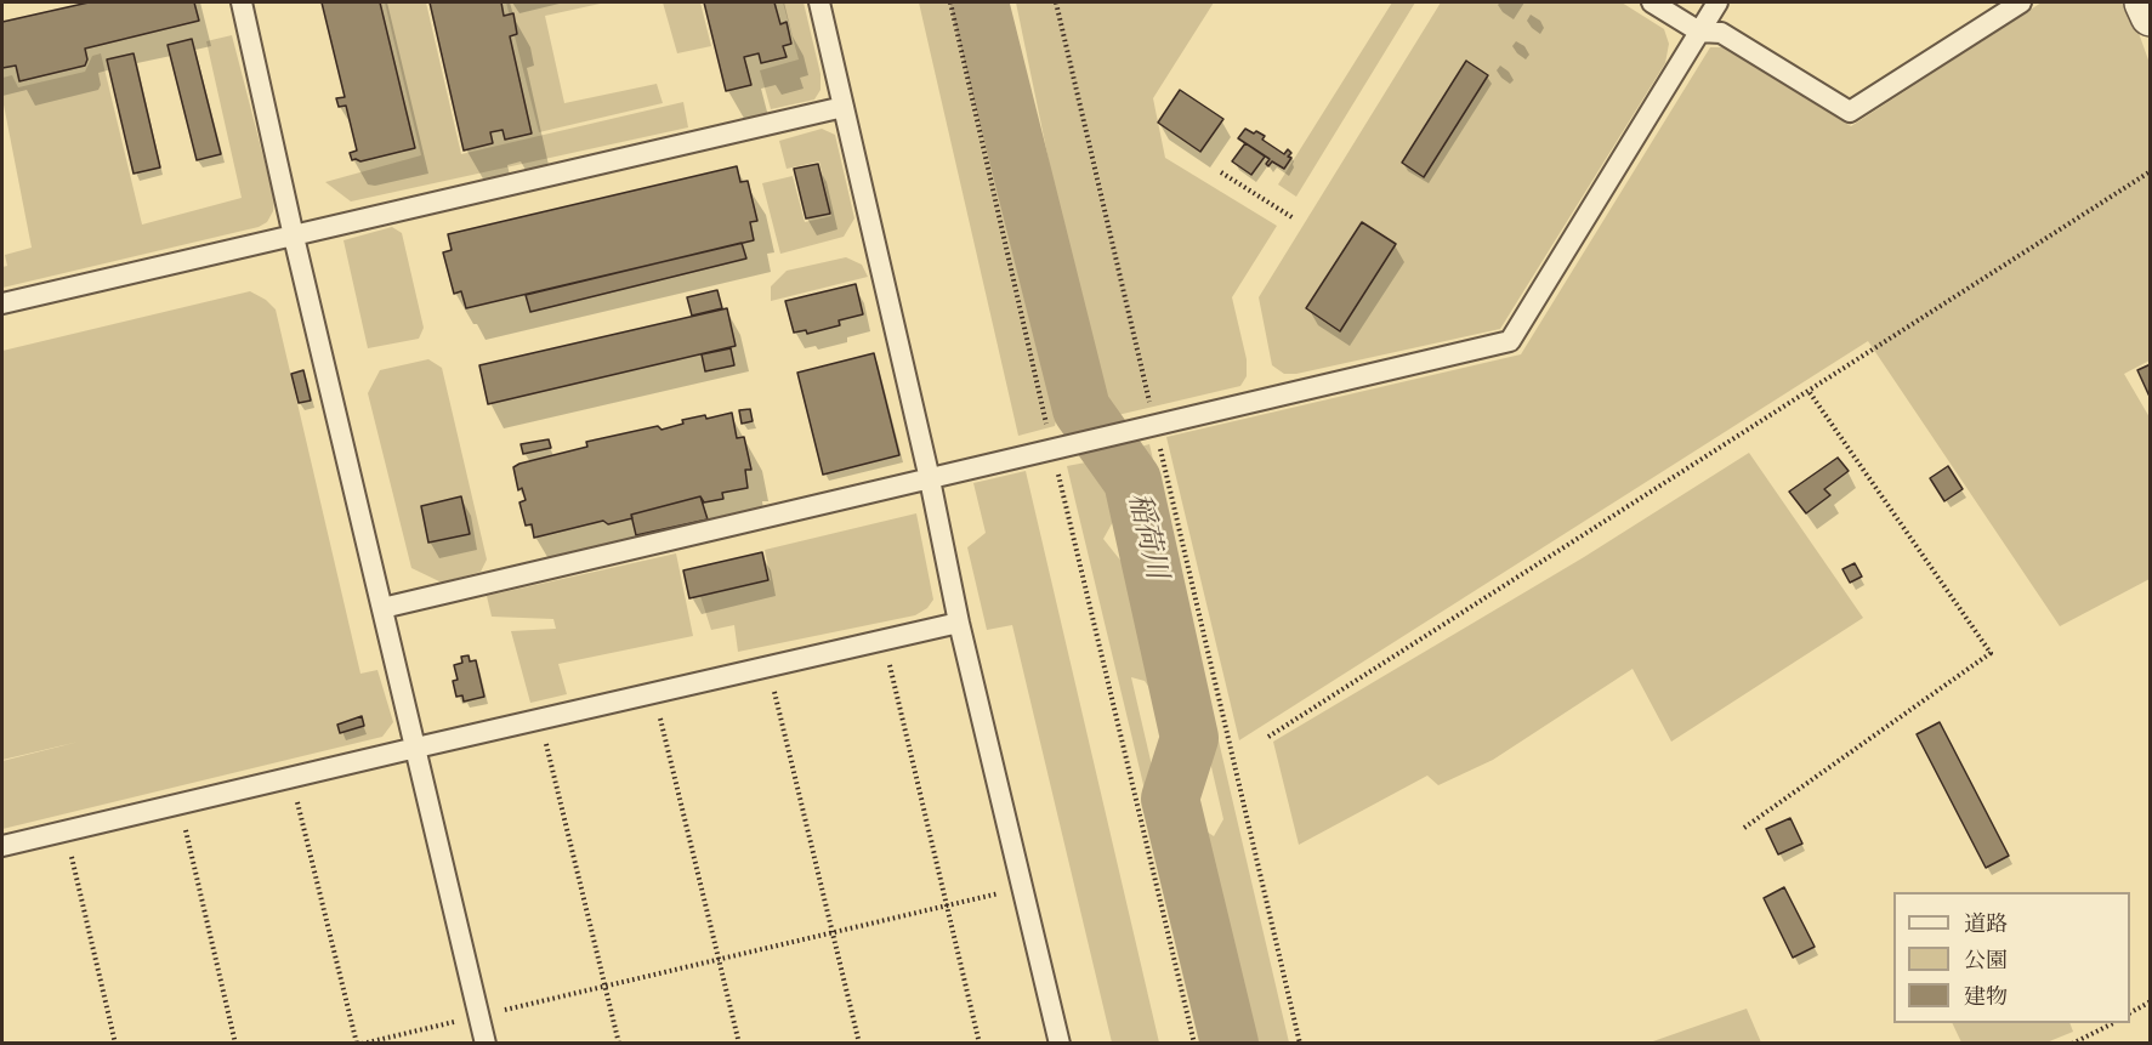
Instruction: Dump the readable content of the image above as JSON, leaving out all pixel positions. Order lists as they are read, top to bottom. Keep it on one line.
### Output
{"water":["稲荷川"],"legend":["道路","公園","建物"]}
